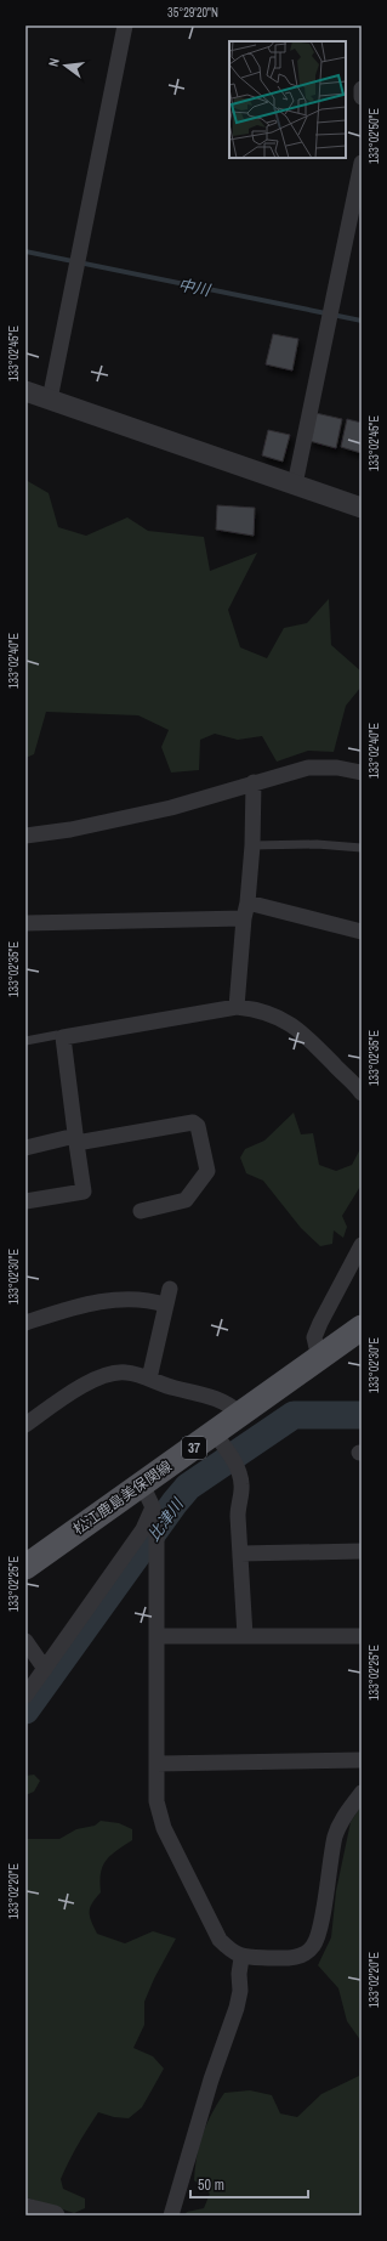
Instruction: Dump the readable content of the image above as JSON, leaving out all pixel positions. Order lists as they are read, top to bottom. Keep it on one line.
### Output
{"streets":{"main road":["37","松江鹿島美保関線"]},"water":["中川","比津川"],"scale_bar":"50 m","north":"left","coordinates":["35°29'20\"N","133°02'50\"E","133°02'45\"E","133°02'40\"E","133°02'35\"E","133°02'30\"E","133°02'25\"E","133°02'20\"E"]}
